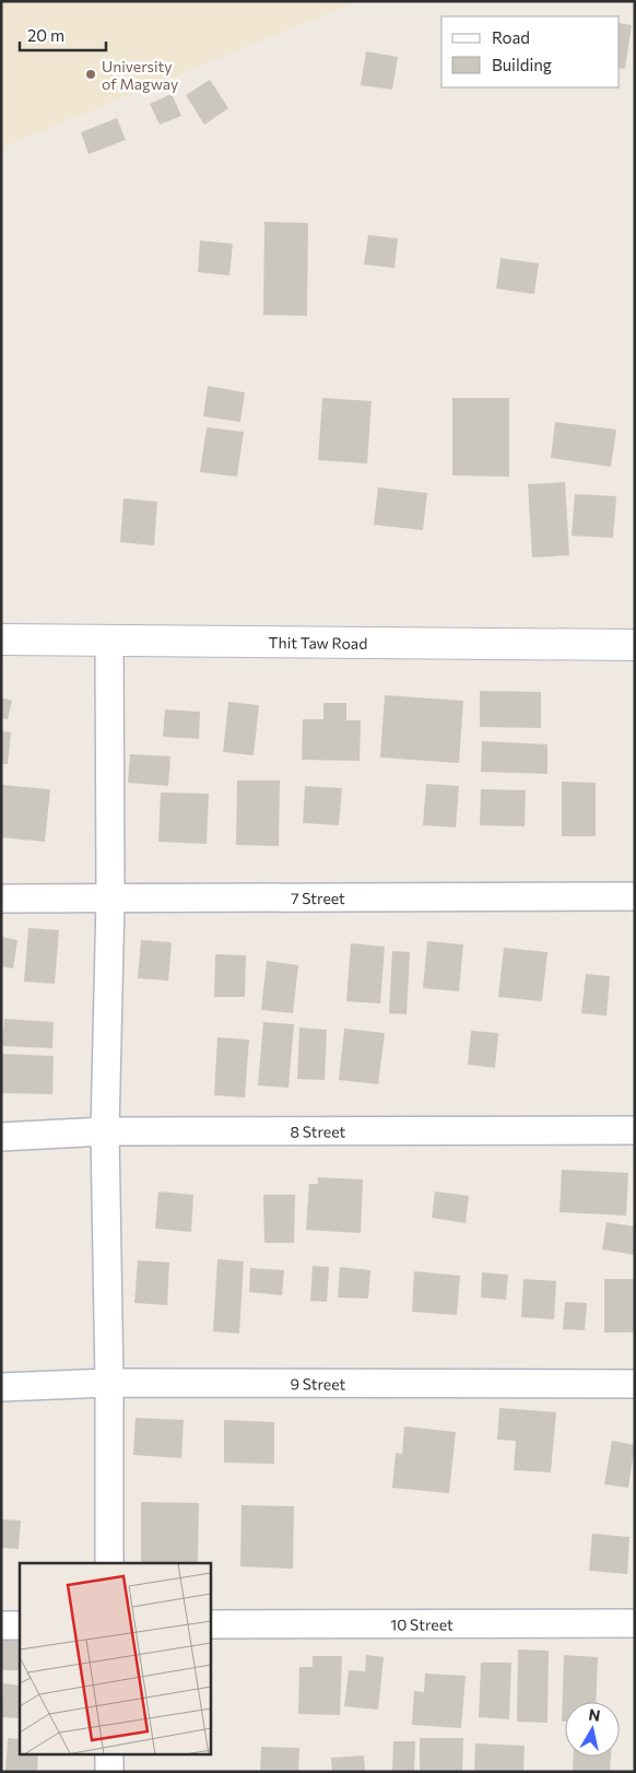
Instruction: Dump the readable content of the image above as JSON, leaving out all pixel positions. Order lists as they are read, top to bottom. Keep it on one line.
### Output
{"streets":{"street":["Thit Taw Road","7 Street","8 Street","9 Street","10 Street"]},"places":["University of Magway"],"legend":["Road","Building"],"scale_bar":"20 m","north":"top"}
